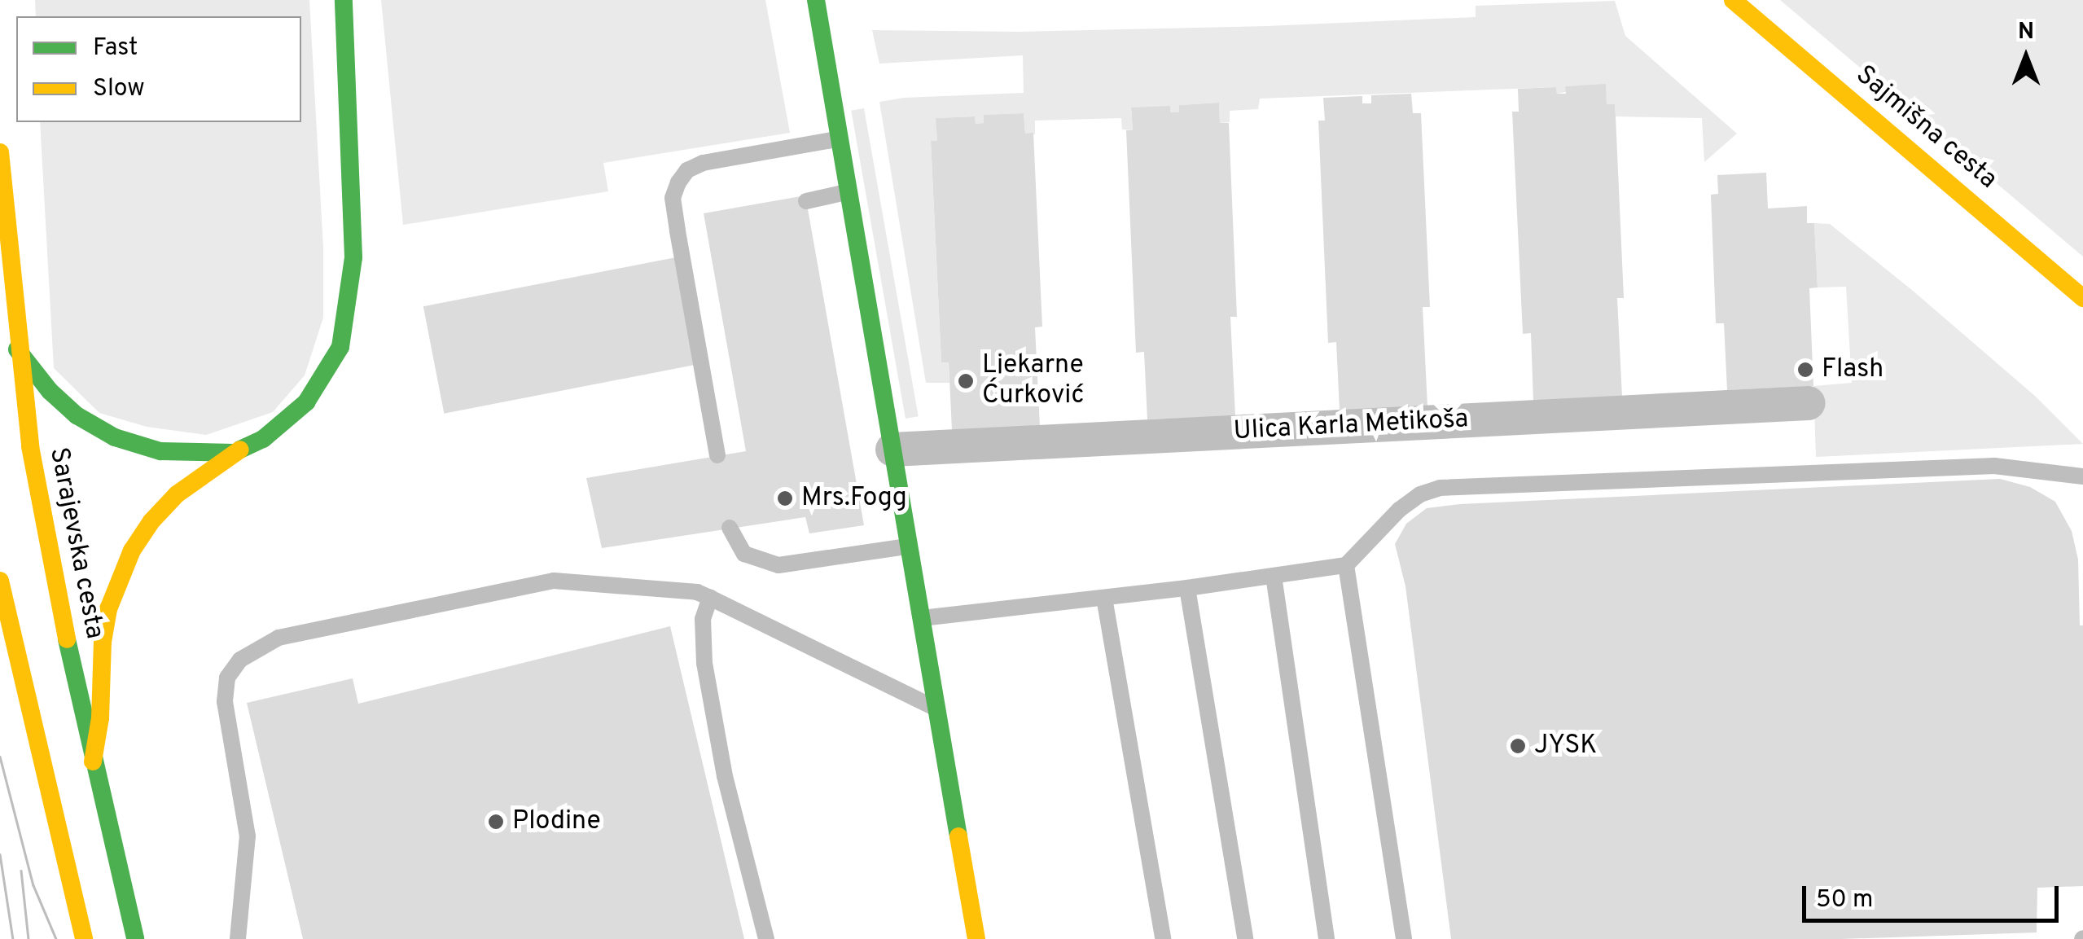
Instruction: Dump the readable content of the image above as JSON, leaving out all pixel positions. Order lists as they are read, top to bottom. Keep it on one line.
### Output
{"streets":{"main road":["Sajmišna cesta","Sarajevska cesta"],"street":["Ulica Karla Metikoša"]},"places":["Flash","Ljekarne Ćurković","Mrs.Fogg","JYSK","Plodine"],"legend":["Fast","Slow"],"scale_bar":"50 m","north":"top"}
